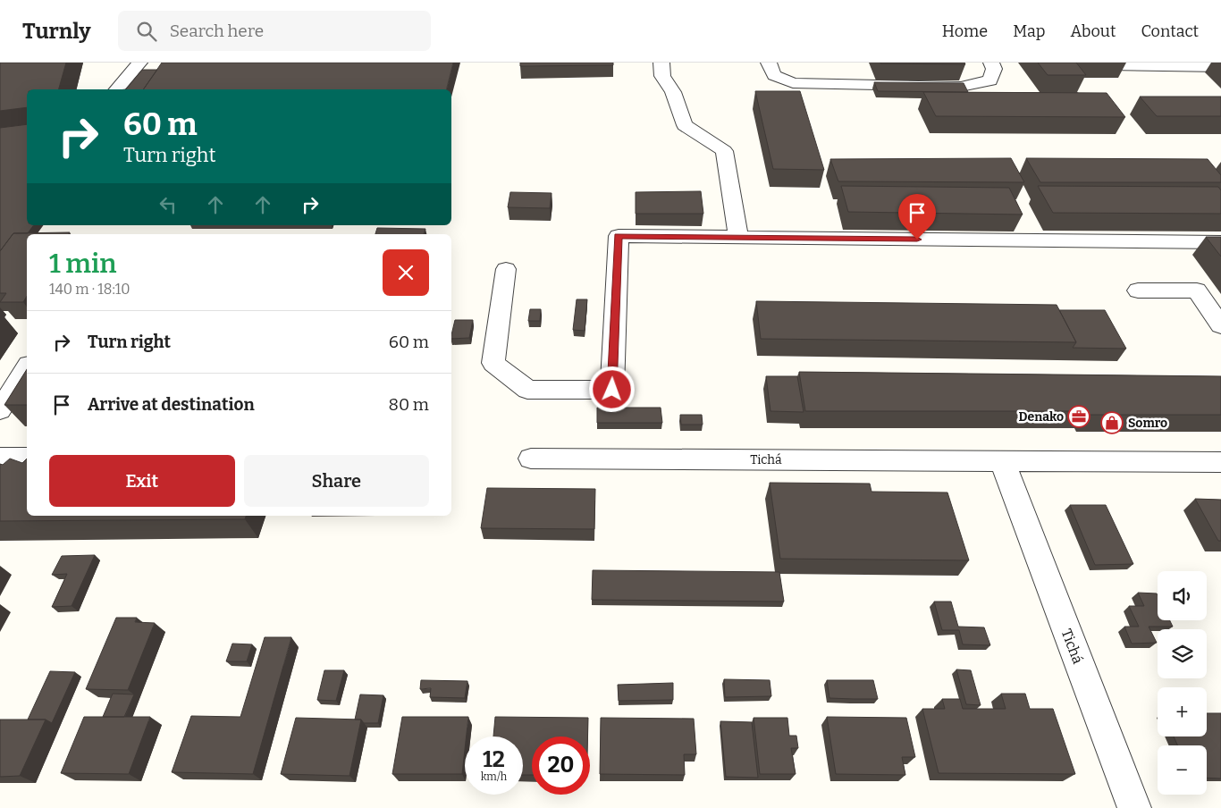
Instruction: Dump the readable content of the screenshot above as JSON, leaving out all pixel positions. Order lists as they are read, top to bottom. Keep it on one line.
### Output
{"streets":{"street":["Tichá"]},"places":{"office":["Denako"],"shop":["Somro"]},"page":{"header":"Turnly","search":"Search here","nav":["Home","Map","About","Contact"],"turn":["60 m","Turn right"],"heading":["1 min","140 m · 18:10"],"list":[{"name":"Turn right","value":"60 m"},{"name":"Arrive at destination","value":"80 m"}],"buttons":["Exit","Share"],"map_buttons":["+","−"],"speed":"12 km/h","limit":"20"}}
